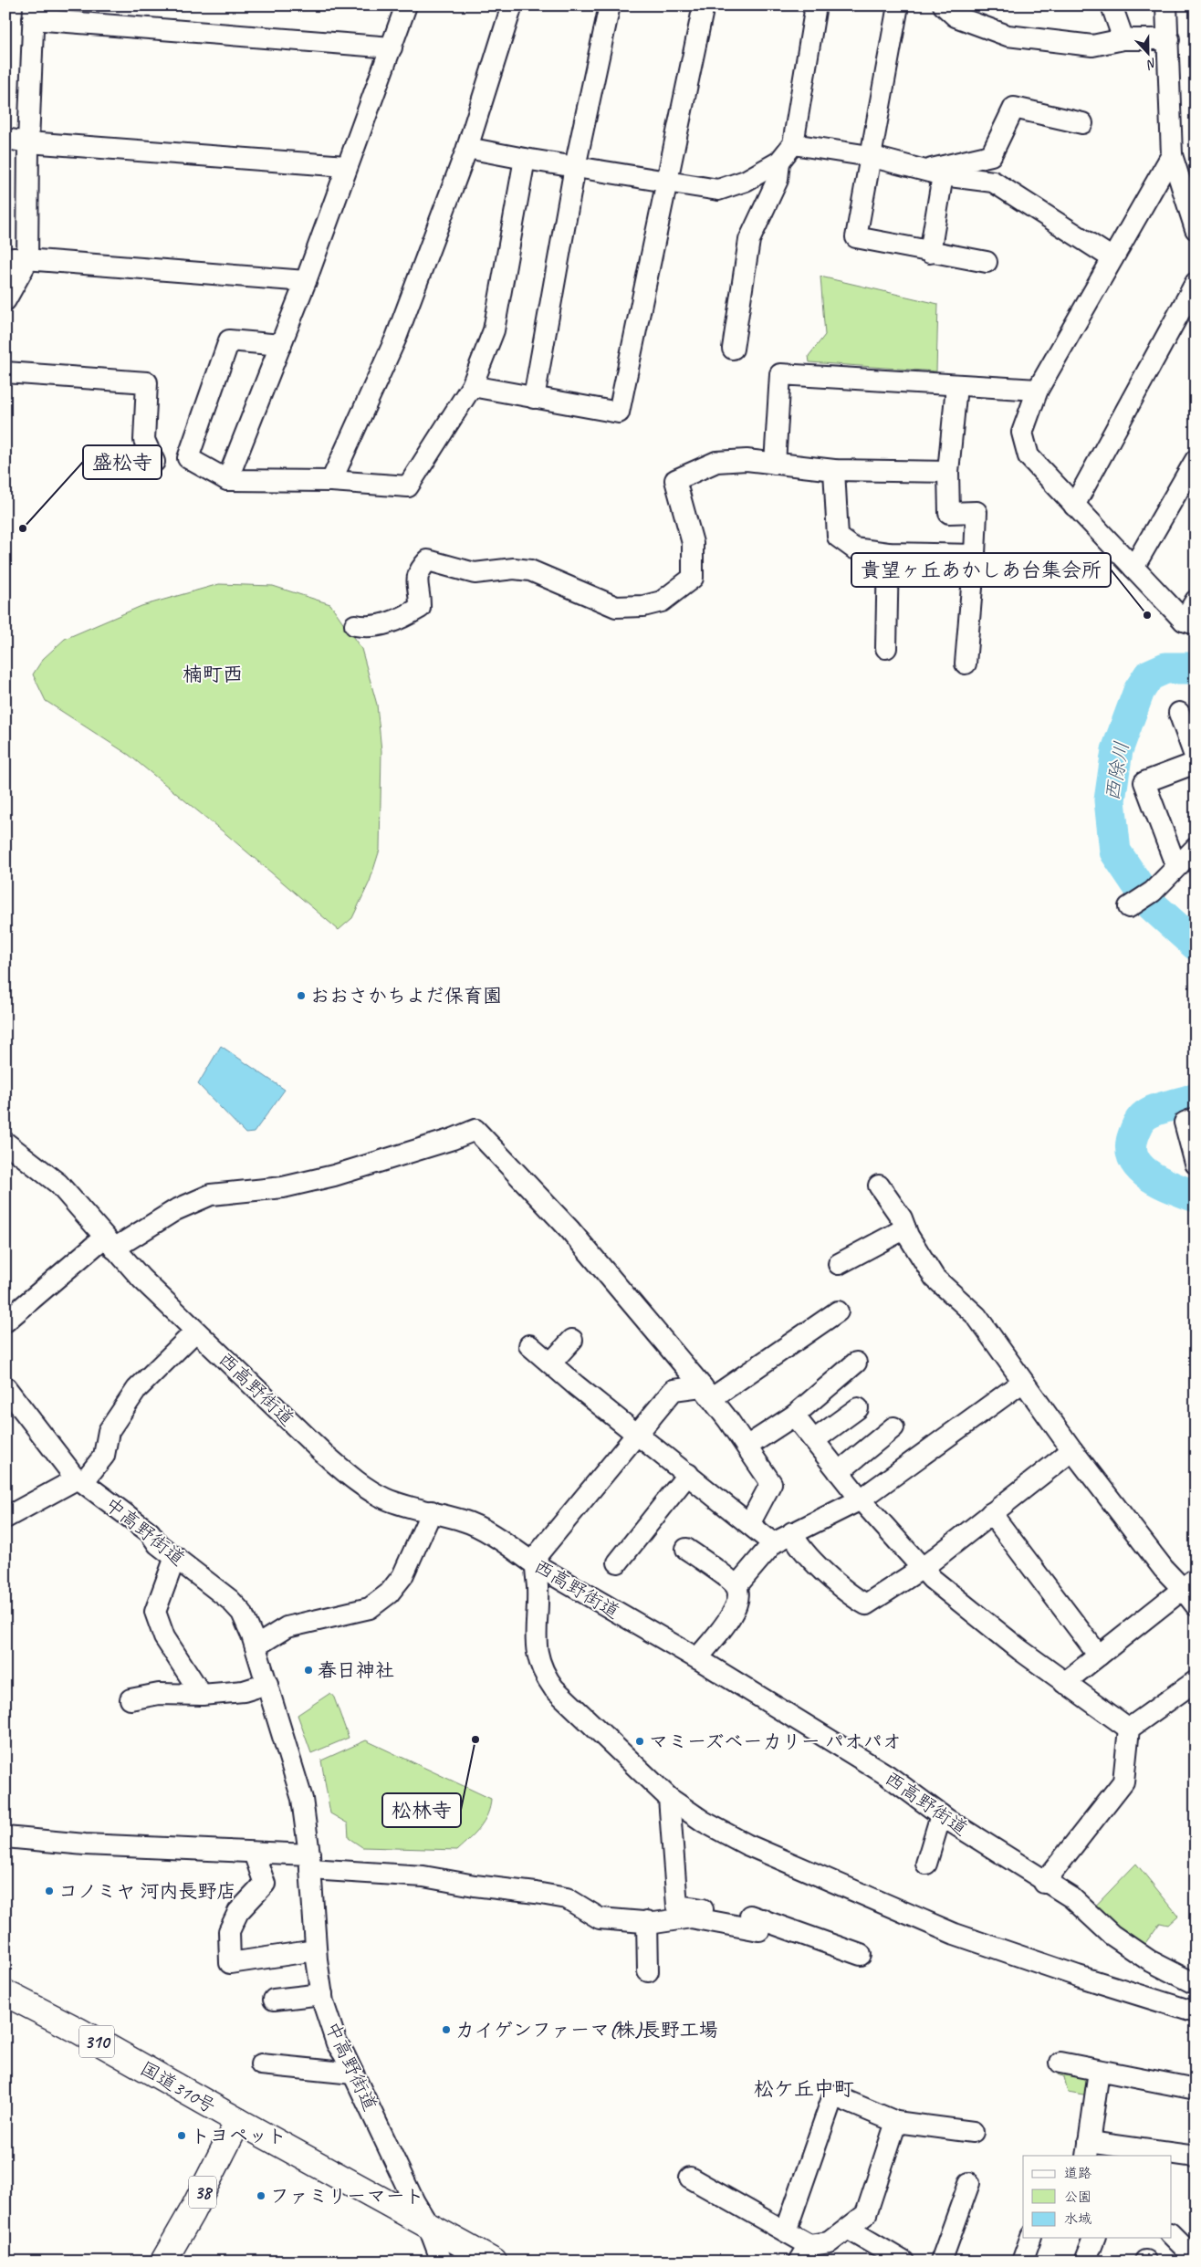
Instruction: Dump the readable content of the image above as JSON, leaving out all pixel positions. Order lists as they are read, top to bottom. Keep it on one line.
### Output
{"streets":{"main road":["310","国道310号","38"],"street":["西高野街道","中高野街道"]},"crossings":[["中高野街道","国道310号"],["国道310号","38"]],"districts":["楠町西","松ケ丘中町"],"water":["西除川"],"places":["盛松寺","貴望ヶ丘あかしあ台集会所","おおさかちよだ保育園","春日神社","松林寺","マミーズベーカリー パオパオ","コノミヤ 河内長野店","カイゲンファーマ(株)長野工場","トヨペット","ファミリーマート"],"legend":["道路","公園","水域"],"north":"bottom"}
